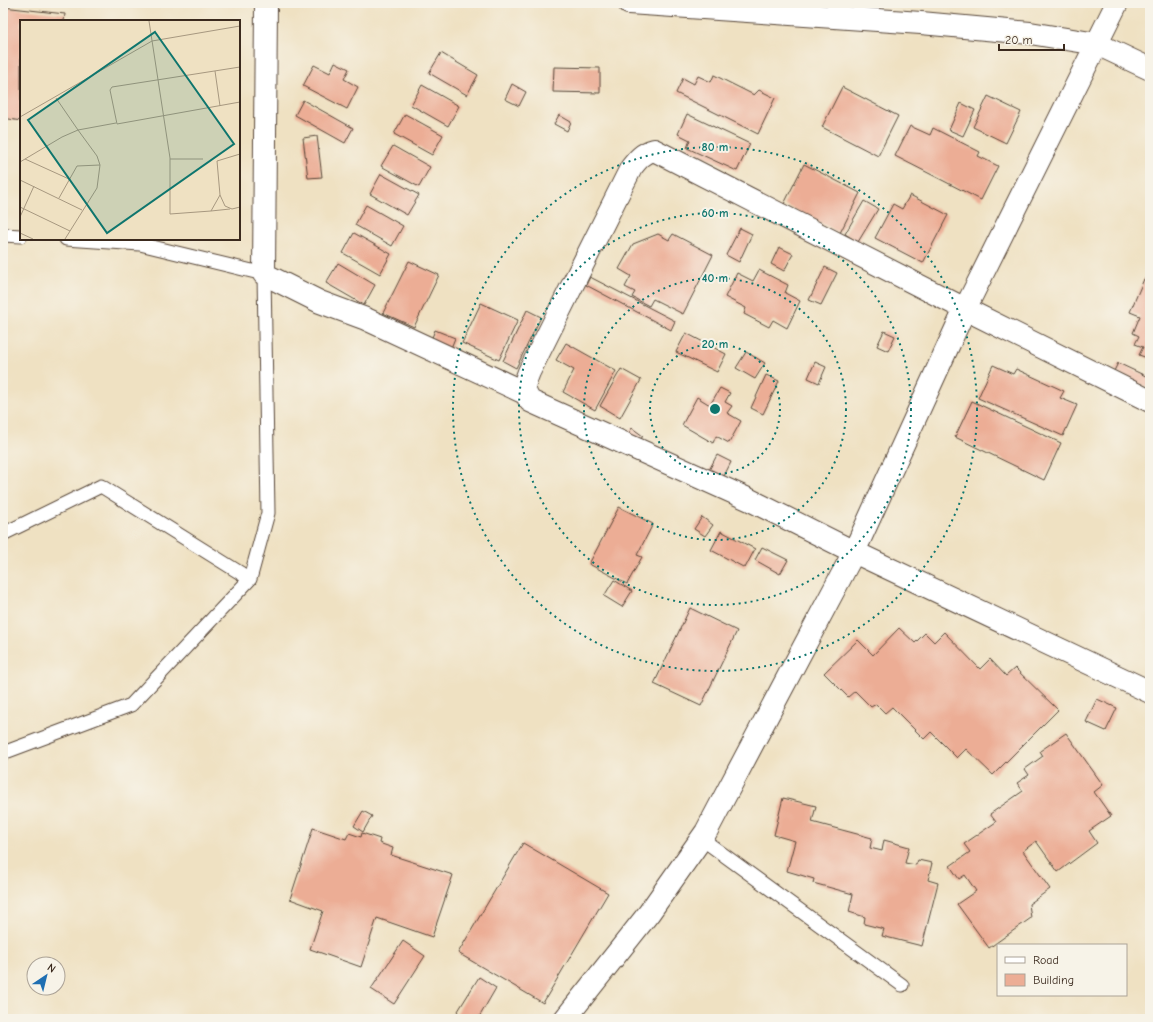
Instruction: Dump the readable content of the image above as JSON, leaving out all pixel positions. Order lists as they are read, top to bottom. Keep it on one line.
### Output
{"legend":["Road","Building"],"scale_bar":"20 m","north":"top right","rings":["80 m","60 m","40 m","20 m"]}
